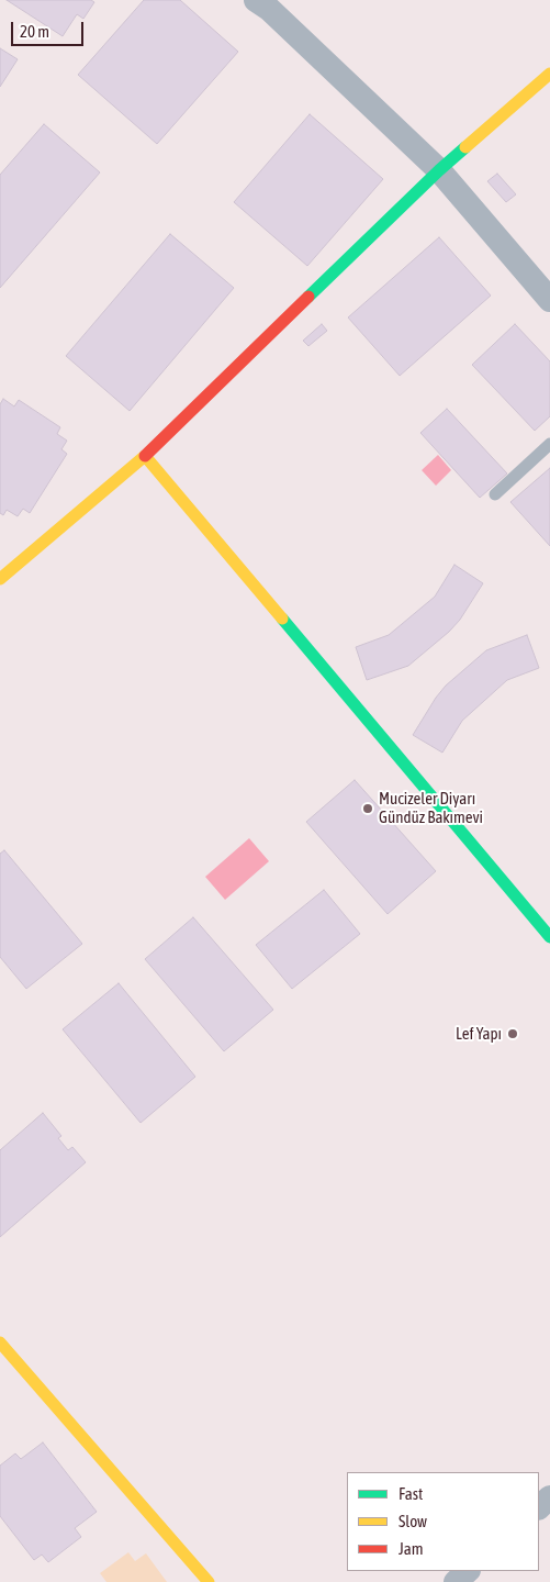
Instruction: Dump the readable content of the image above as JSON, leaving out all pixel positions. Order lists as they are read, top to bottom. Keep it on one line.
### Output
{"places":["Mucizeler Diyarı Gündüz Bakımevi","Lef Yapı"],"legend":["Fast","Slow","Jam"],"scale_bar":"20 m"}
